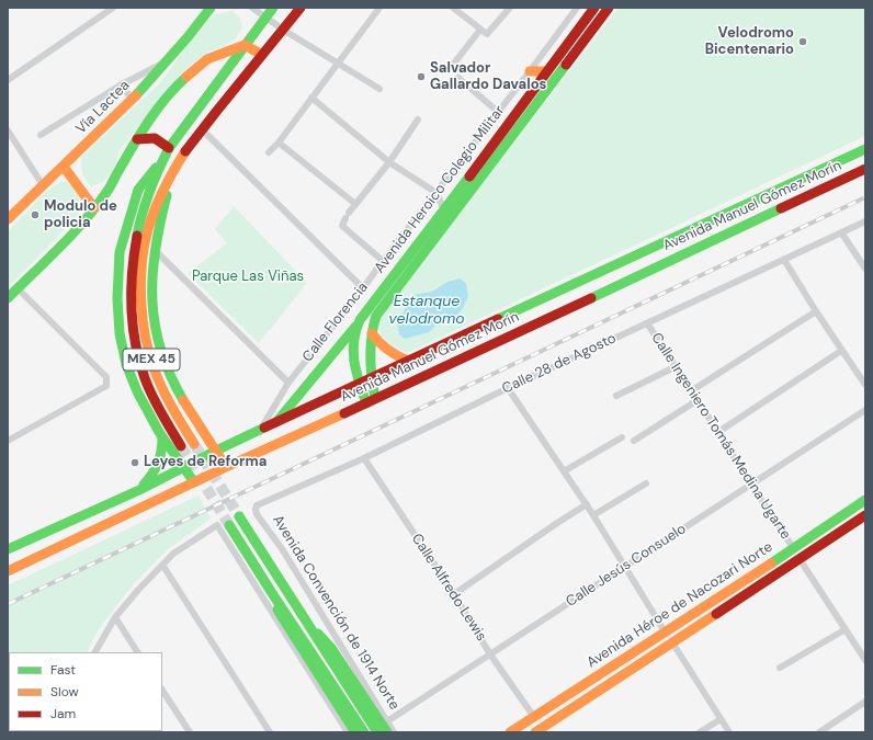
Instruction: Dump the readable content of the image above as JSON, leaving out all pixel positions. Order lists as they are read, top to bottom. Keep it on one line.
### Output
{"streets":{"main road":["Vía Lactea","Avenida Heroico Colegio Militar","Avenida Manuel Gómez Morín","MEX 45","Avenida Héroe de Nacozari Norte","Avenida Convención de 1914 Norte"],"street":["Calle Florencia","Calle 28 de Agosto","Calle Ingeniero Tomás Medina Ugarte","Calle Jesús Consuelo","Calle Alfredo Lewis"]},"crossings":[["Avenida Heroico Colegio Militar","Avenida Manuel Gómez Morín"],["Avenida Manuel Gómez Morín","Calle Florencia"],["Calle 28 de Agosto","Calle Ingeniero Tomás Medina Ugarte"],["Calle 28 de Agosto","Calle Alfredo Lewis"],["Calle 28 de Agosto","Avenida Convención de 1914 Norte"],["Calle Ingeniero Tomás Medina Ugarte","Calle Jesús Consuelo"],["Calle Ingeniero Tomás Medina Ugarte","Avenida Héroe de Nacozari Norte"],["Calle Jesús Consuelo","Calle Alfredo Lewis"],["Calle Jesús Consuelo","Avenida Convención de 1914 Norte"],["Calle Alfredo Lewis","Avenida Héroe de Nacozari Norte"]],"water":["Estanque velodromo"],"parks":["Parque Las Viñas"],"places":["Velodromo Bicentenario","Salvador Gallardo Davalos","Modulo de policia","Leyes de Reforma"],"legend":["Fast","Slow","Jam"]}
